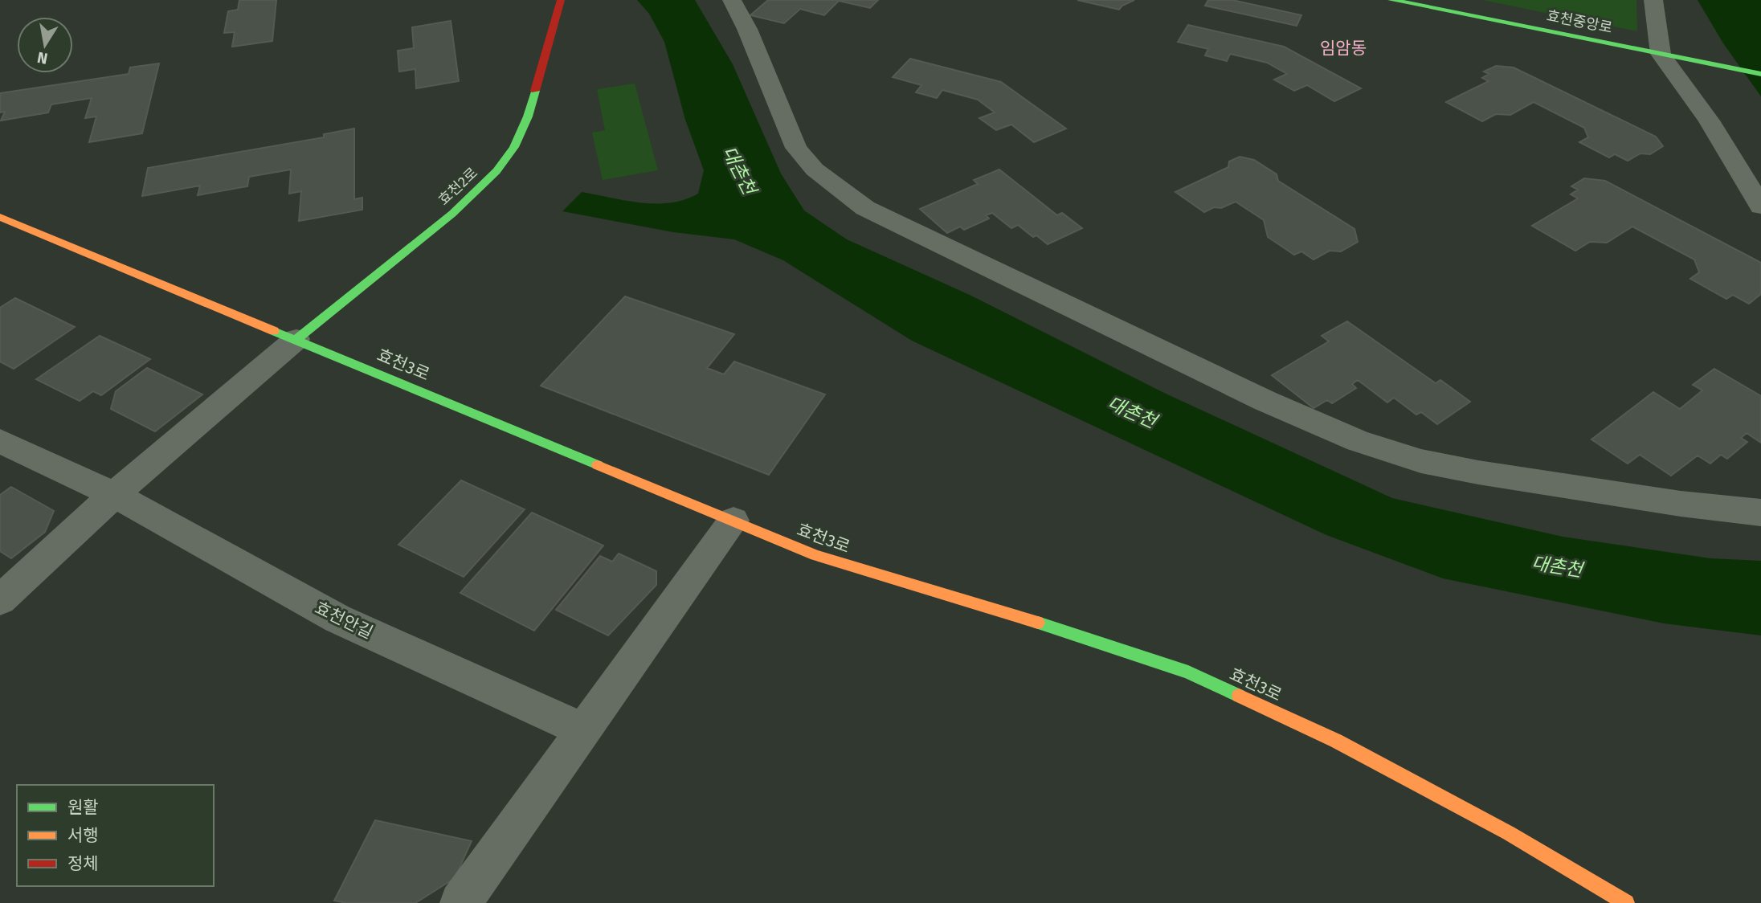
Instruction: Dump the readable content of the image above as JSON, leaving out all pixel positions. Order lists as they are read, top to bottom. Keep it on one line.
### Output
{"streets":{"street":["효천중앙로","효천2로","효천3로","효천안길"]},"crossings":[["효천2로","효천3로"]],"districts":["임암동"],"water":["대촌천"],"legend":["원활","서행","정체"],"north":"bottom"}
